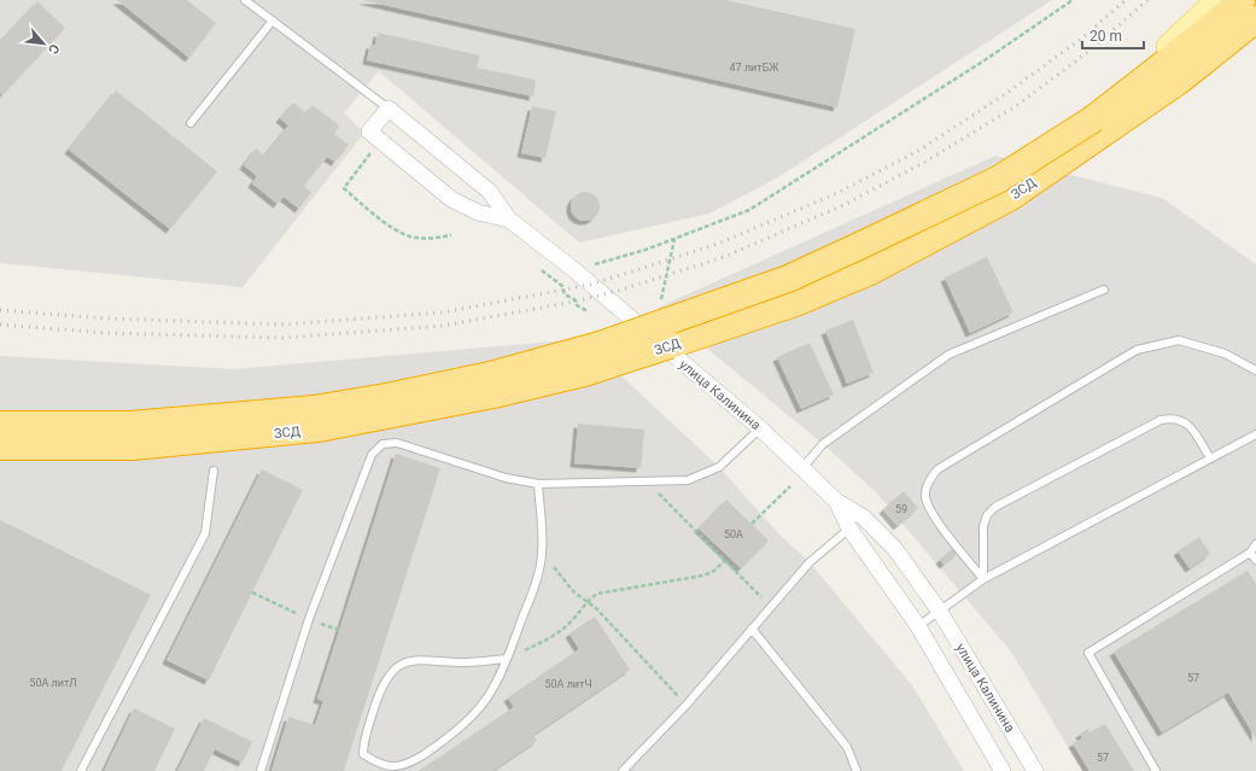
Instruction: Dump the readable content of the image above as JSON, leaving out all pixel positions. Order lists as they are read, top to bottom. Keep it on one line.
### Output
{"streets":{"highway":["ЗСД"],"street":["улица Калинина"]},"house_numbers":["47 литБЖ","59","50А","57","50А литЛ","50А литЧ","57"],"scale_bar":"20 m","north":"bottom right"}
